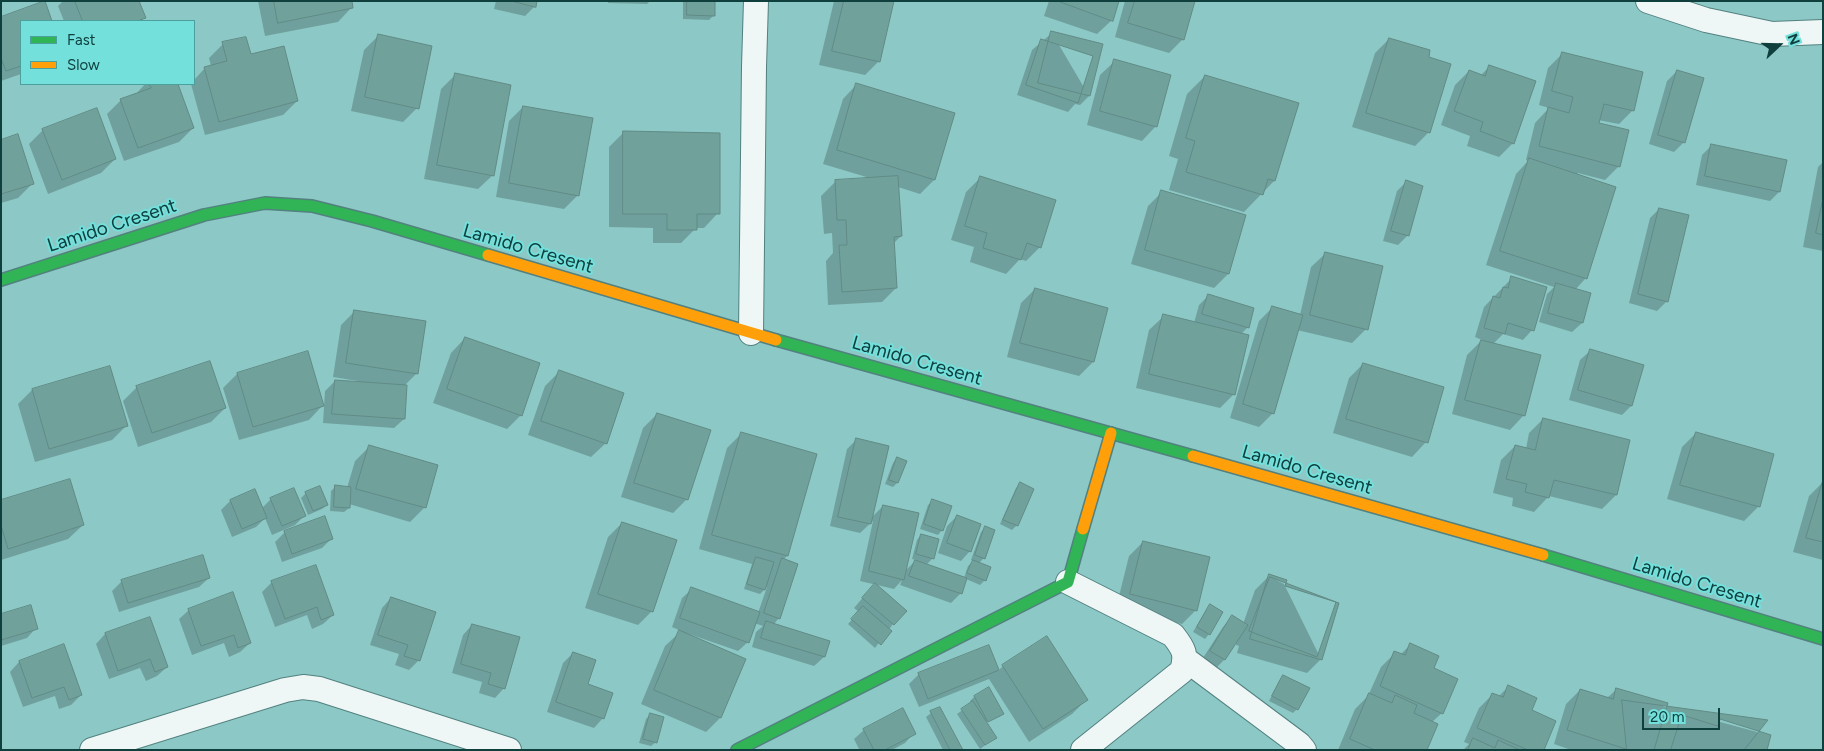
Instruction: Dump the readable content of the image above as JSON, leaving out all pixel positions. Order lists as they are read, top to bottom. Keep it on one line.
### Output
{"streets":{"street":["Lamido Cresent"]},"legend":["Fast","Slow"],"scale_bar":"20 m","north":"right"}
